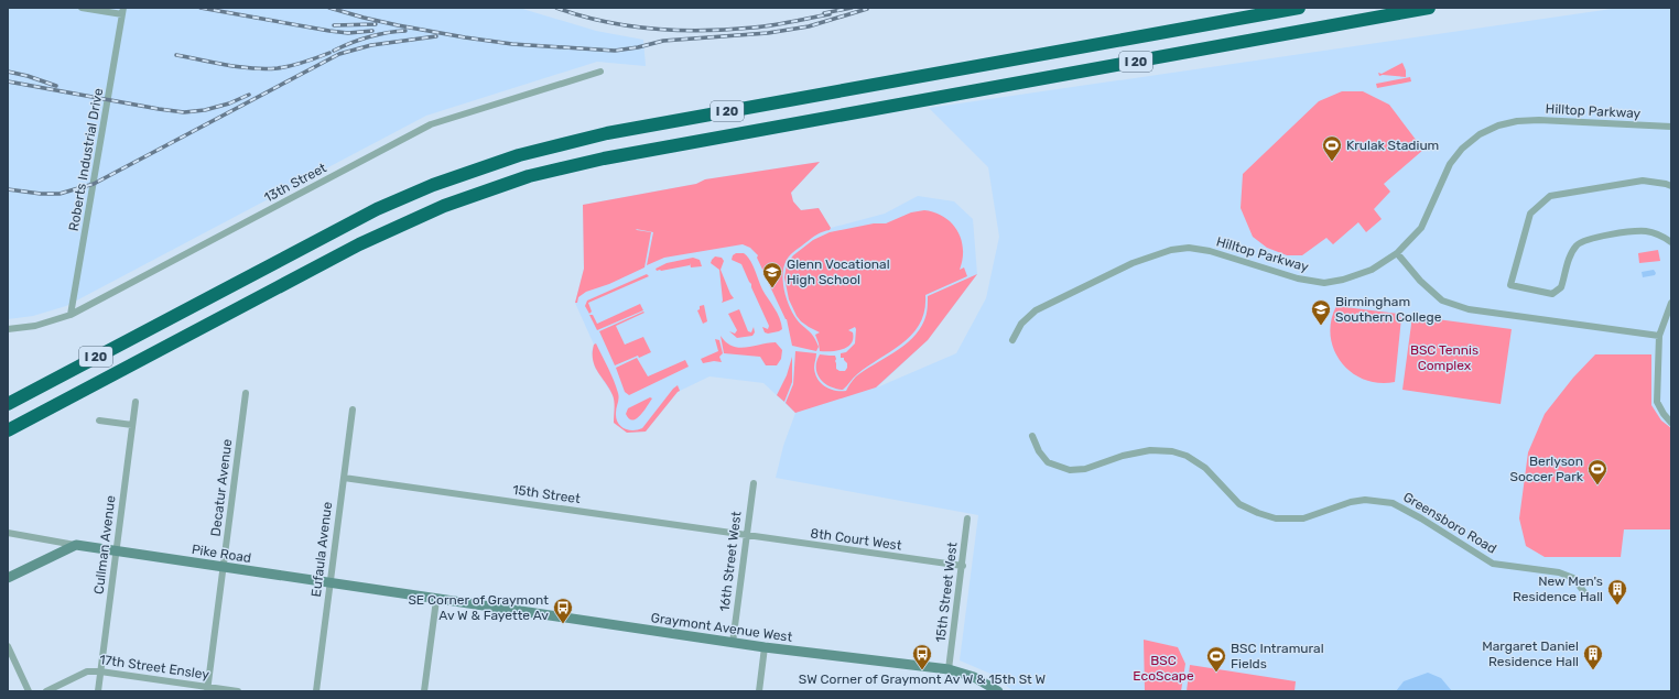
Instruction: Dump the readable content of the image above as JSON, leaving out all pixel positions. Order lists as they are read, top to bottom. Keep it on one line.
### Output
{"streets":{"highway":["I 20"],"street":["Hilltop Parkway","Roberts Industrial Drive","13th Street","Decatur Avenue","15th Street","Greensboro Road","8th Court West","Cullman Avenue","Eufaula Avenue","Pike Road","16th Street West","15th Street West","Graymont Avenue West","17th Street Ensley"]},"crossings":[["Roberts Industrial Drive","13th Street"],["Decatur Avenue","Pike Road"],["Decatur Avenue","17th Street Ensley"],["15th Street","8th Court West"],["15th Street","Eufaula Avenue"],["15th Street","16th Street West"],["8th Court West","16th Street West"],["8th Court West","15th Street West"],["Cullman Avenue","Pike Road"],["Cullman Avenue","17th Street Ensley"],["Eufaula Avenue","Pike Road"],["Pike Road","Graymont Avenue West"],["16th Street West","Graymont Avenue West"],["15th Street West","Graymont Avenue West"]],"parks":["BSC Tennis Complex","BSC EcoScape"],"places":{"sports":["Krulak Stadium","Berlyson Soccer Park","BSC Intramural Fields"],"school or university":["Glenn Vocational High School","Birmingham Southern College"],"building":["New Men's Residence Hall","Margaret Daniel Residence Hall"],"bus stop":["SE Corner of Graymont Av W & Fayette Av","SW Corner of Graymont Av W & 15th St W"]}}
